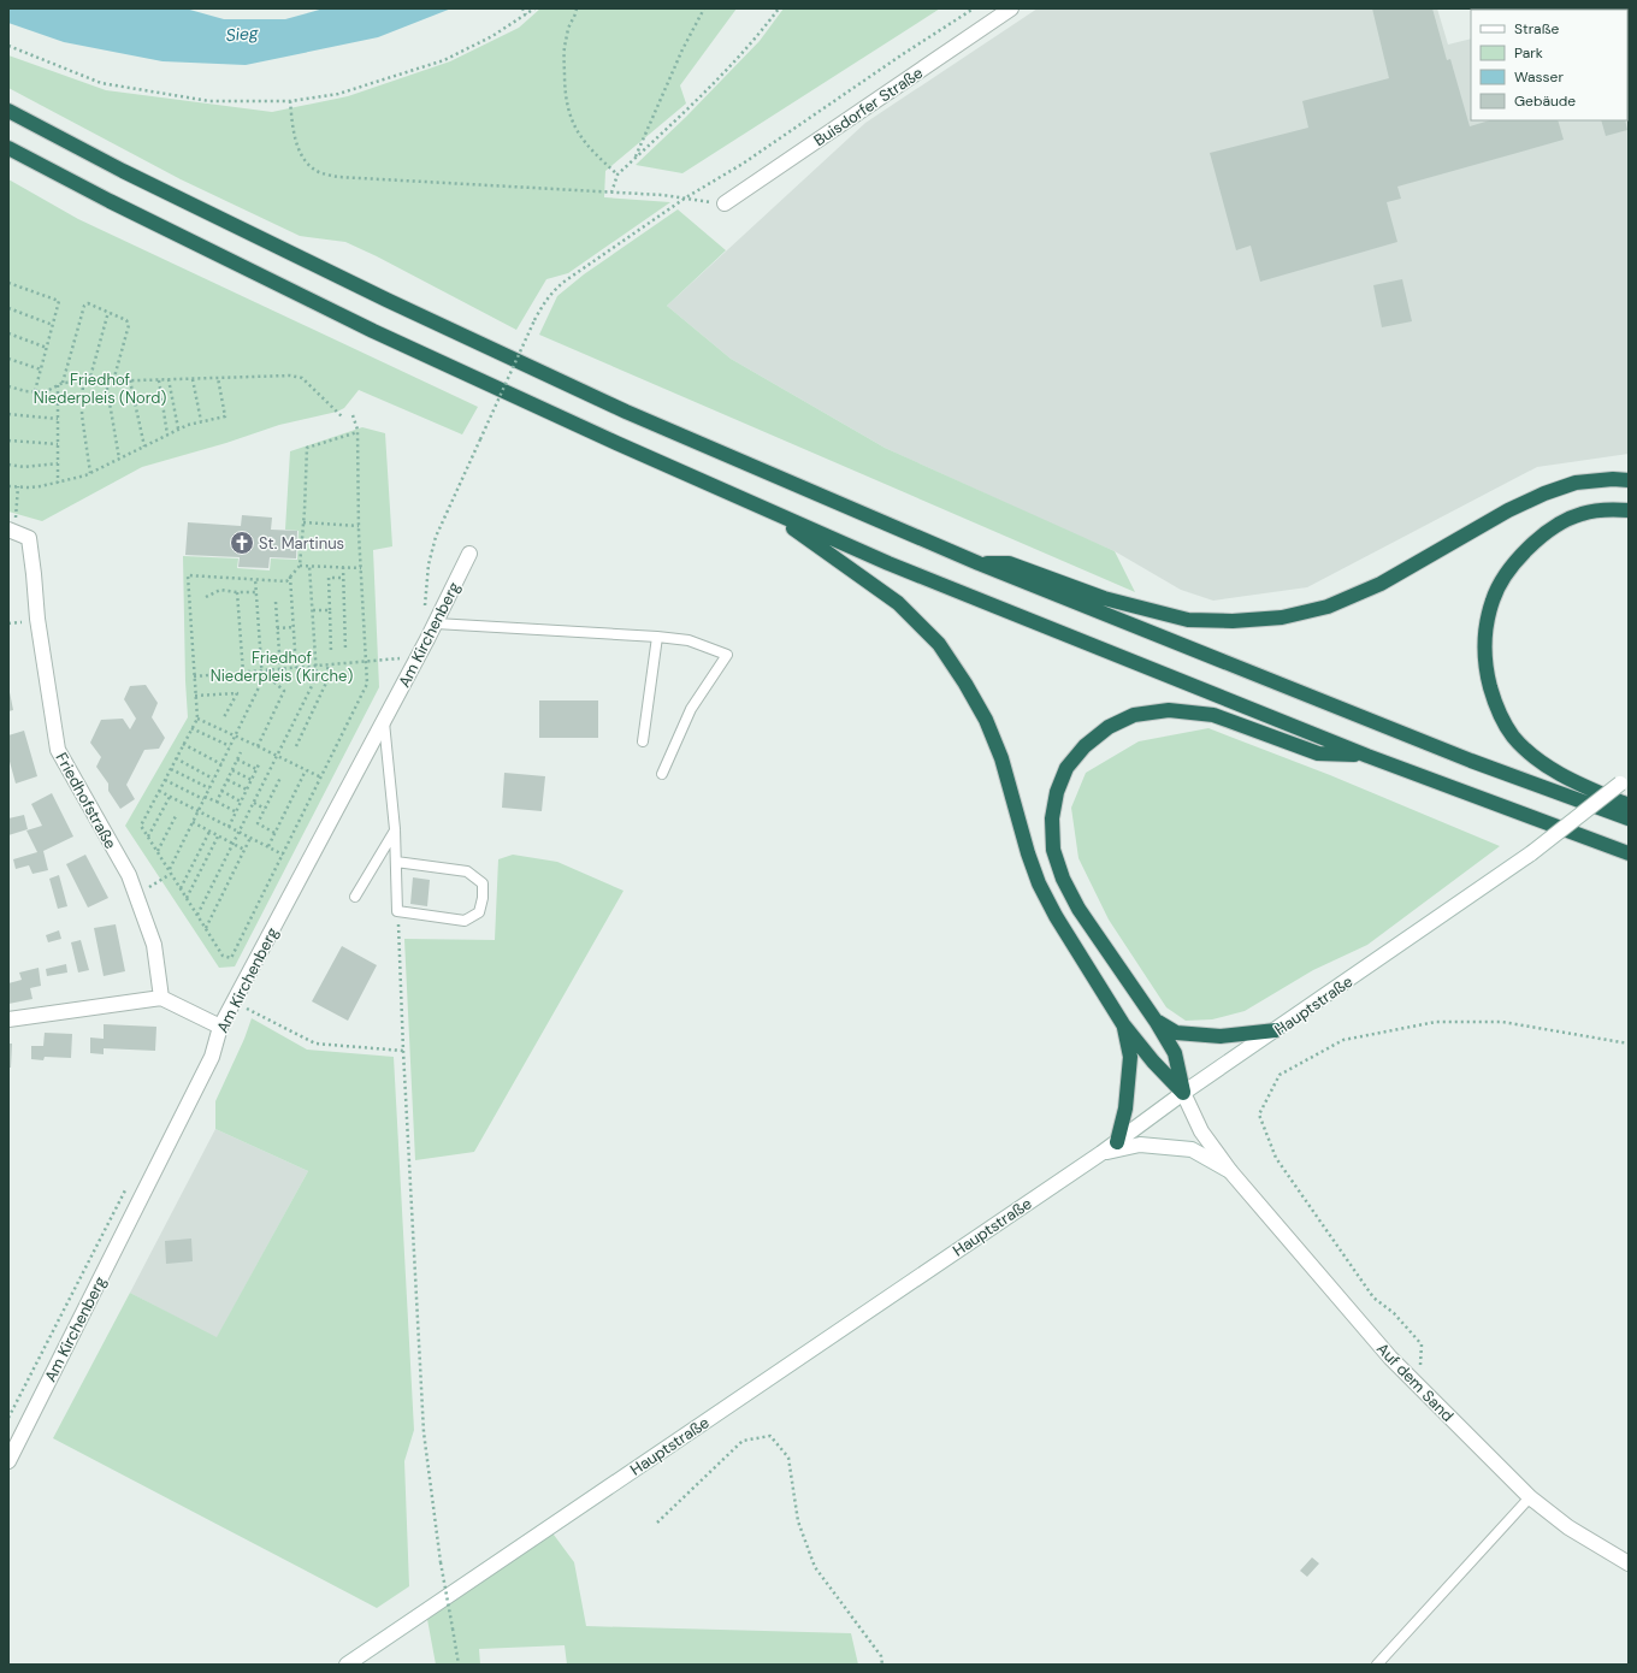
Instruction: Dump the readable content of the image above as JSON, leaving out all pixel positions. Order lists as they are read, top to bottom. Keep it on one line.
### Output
{"streets":{"street":["Buisdorfer Straße","Am Kirchenberg","Friedhofstraße","Hauptstraße","Auf dem Sand"]},"crossings":[["Hauptstraße","Auf dem Sand"]],"water":["Sieg"],"parks":["Friedhof Niederpleis (Nord)","Friedhof Niederpleis (Kirche)"],"places":{"church":["St. Martinus"]},"legend":["Straße","Park","Wasser","Gebäude"]}
